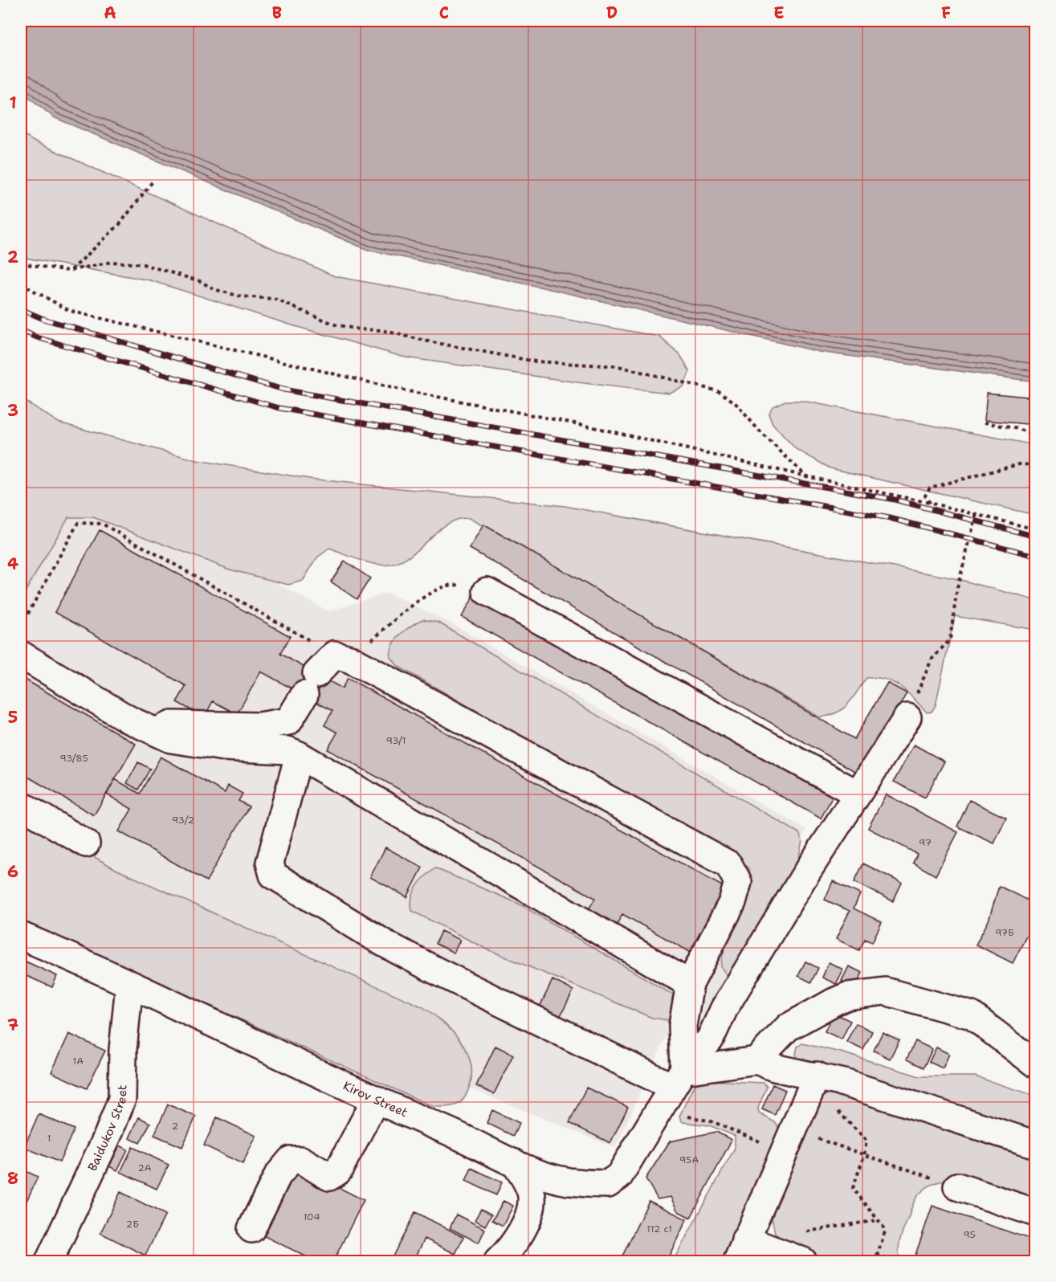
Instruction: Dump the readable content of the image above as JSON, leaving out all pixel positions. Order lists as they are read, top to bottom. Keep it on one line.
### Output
{"streets":{"street":["Kirov Street","Baidukov Street"]},"crossings":[["Kirov Street","Baidukov Street"]],"house_numbers":["93/1","93/85","93/2","97","97Б","1А","2","1","95А","2А","104","2Б","112 с1","95"],"grid":{"columns":["A","B","C","D","E","F"],"rows":["1","2","3","4","5","6","7","8"]}}
